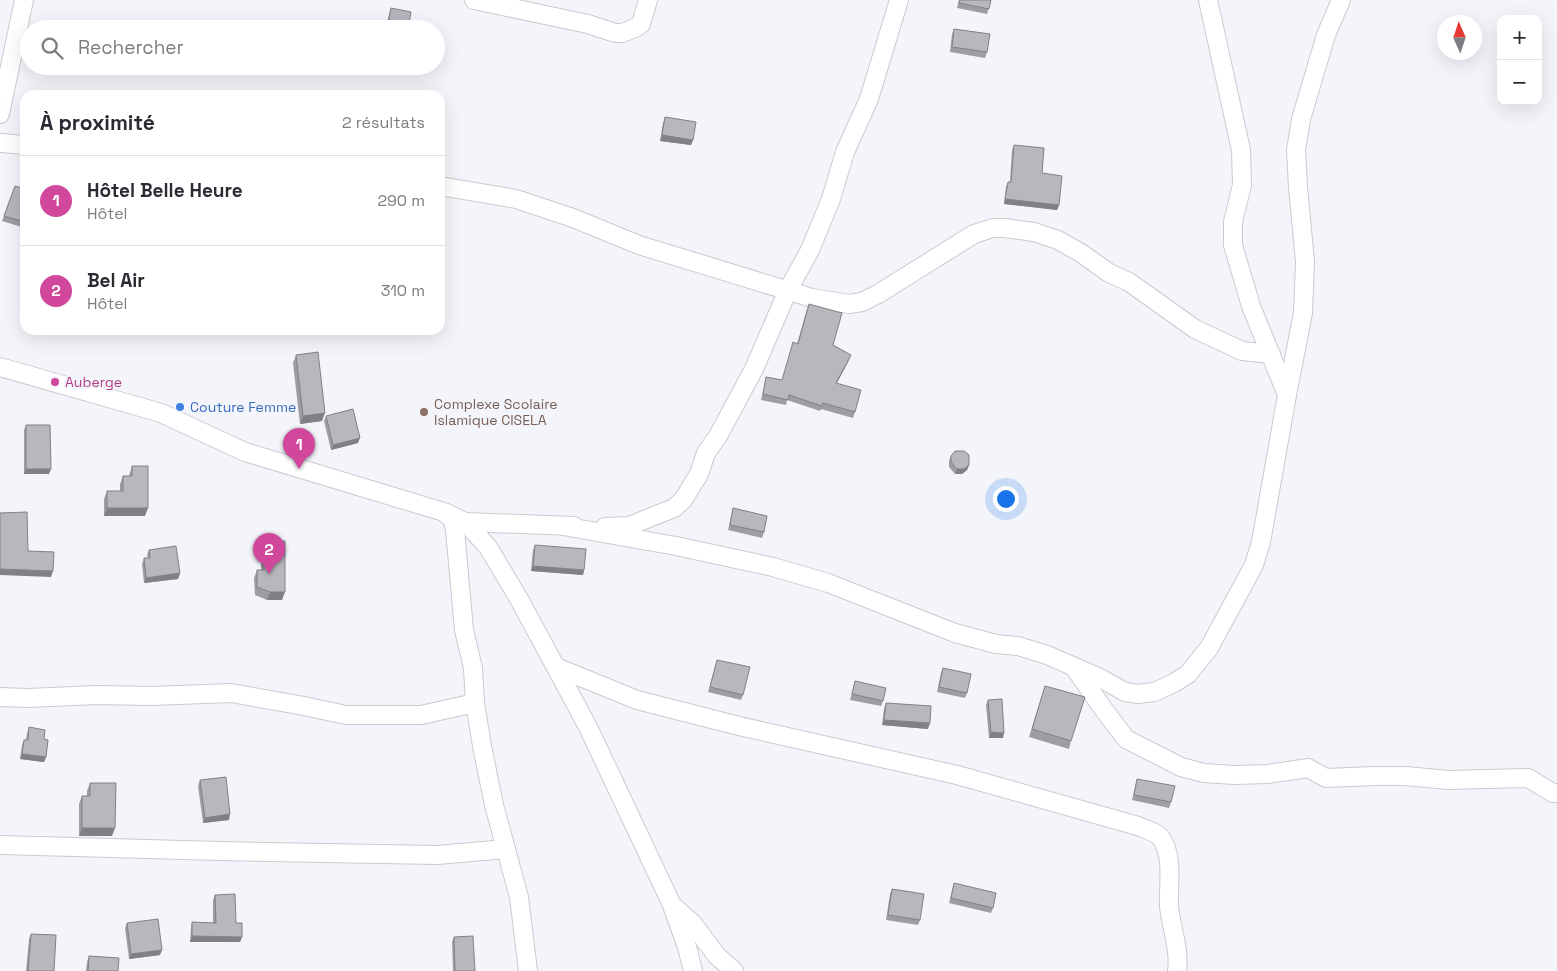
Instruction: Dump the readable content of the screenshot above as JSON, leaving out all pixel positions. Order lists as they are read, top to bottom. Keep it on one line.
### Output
{"places":["Auberge","Couture Femme","Complexe Scolaire Islamique CISELA"],"north":"top","page":{"map_buttons":["+","−"],"search":"Rechercher","heading":["À proximité","2 résultats"],"list":[{"mark":"1","name":"Hôtel Belle Heure","note":"Hôtel","value":"290 m"},{"mark":"2","name":"Bel Air","note":"Hôtel","value":"310 m"}],"pins":["1","2"]}}
